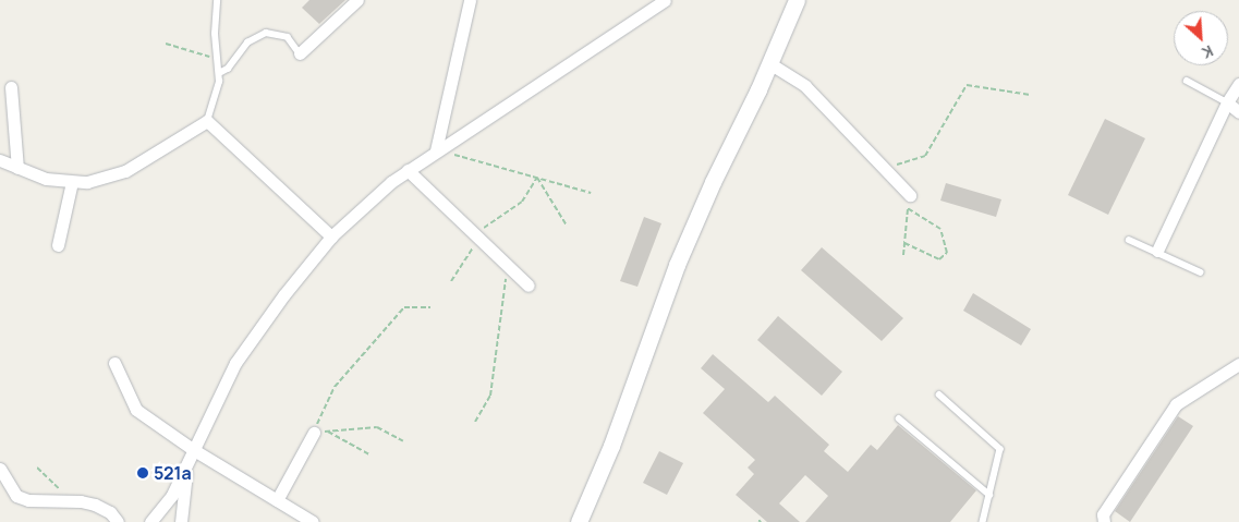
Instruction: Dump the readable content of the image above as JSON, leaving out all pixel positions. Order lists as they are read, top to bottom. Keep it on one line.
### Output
{"places":["521a"],"north":"bottom right"}
